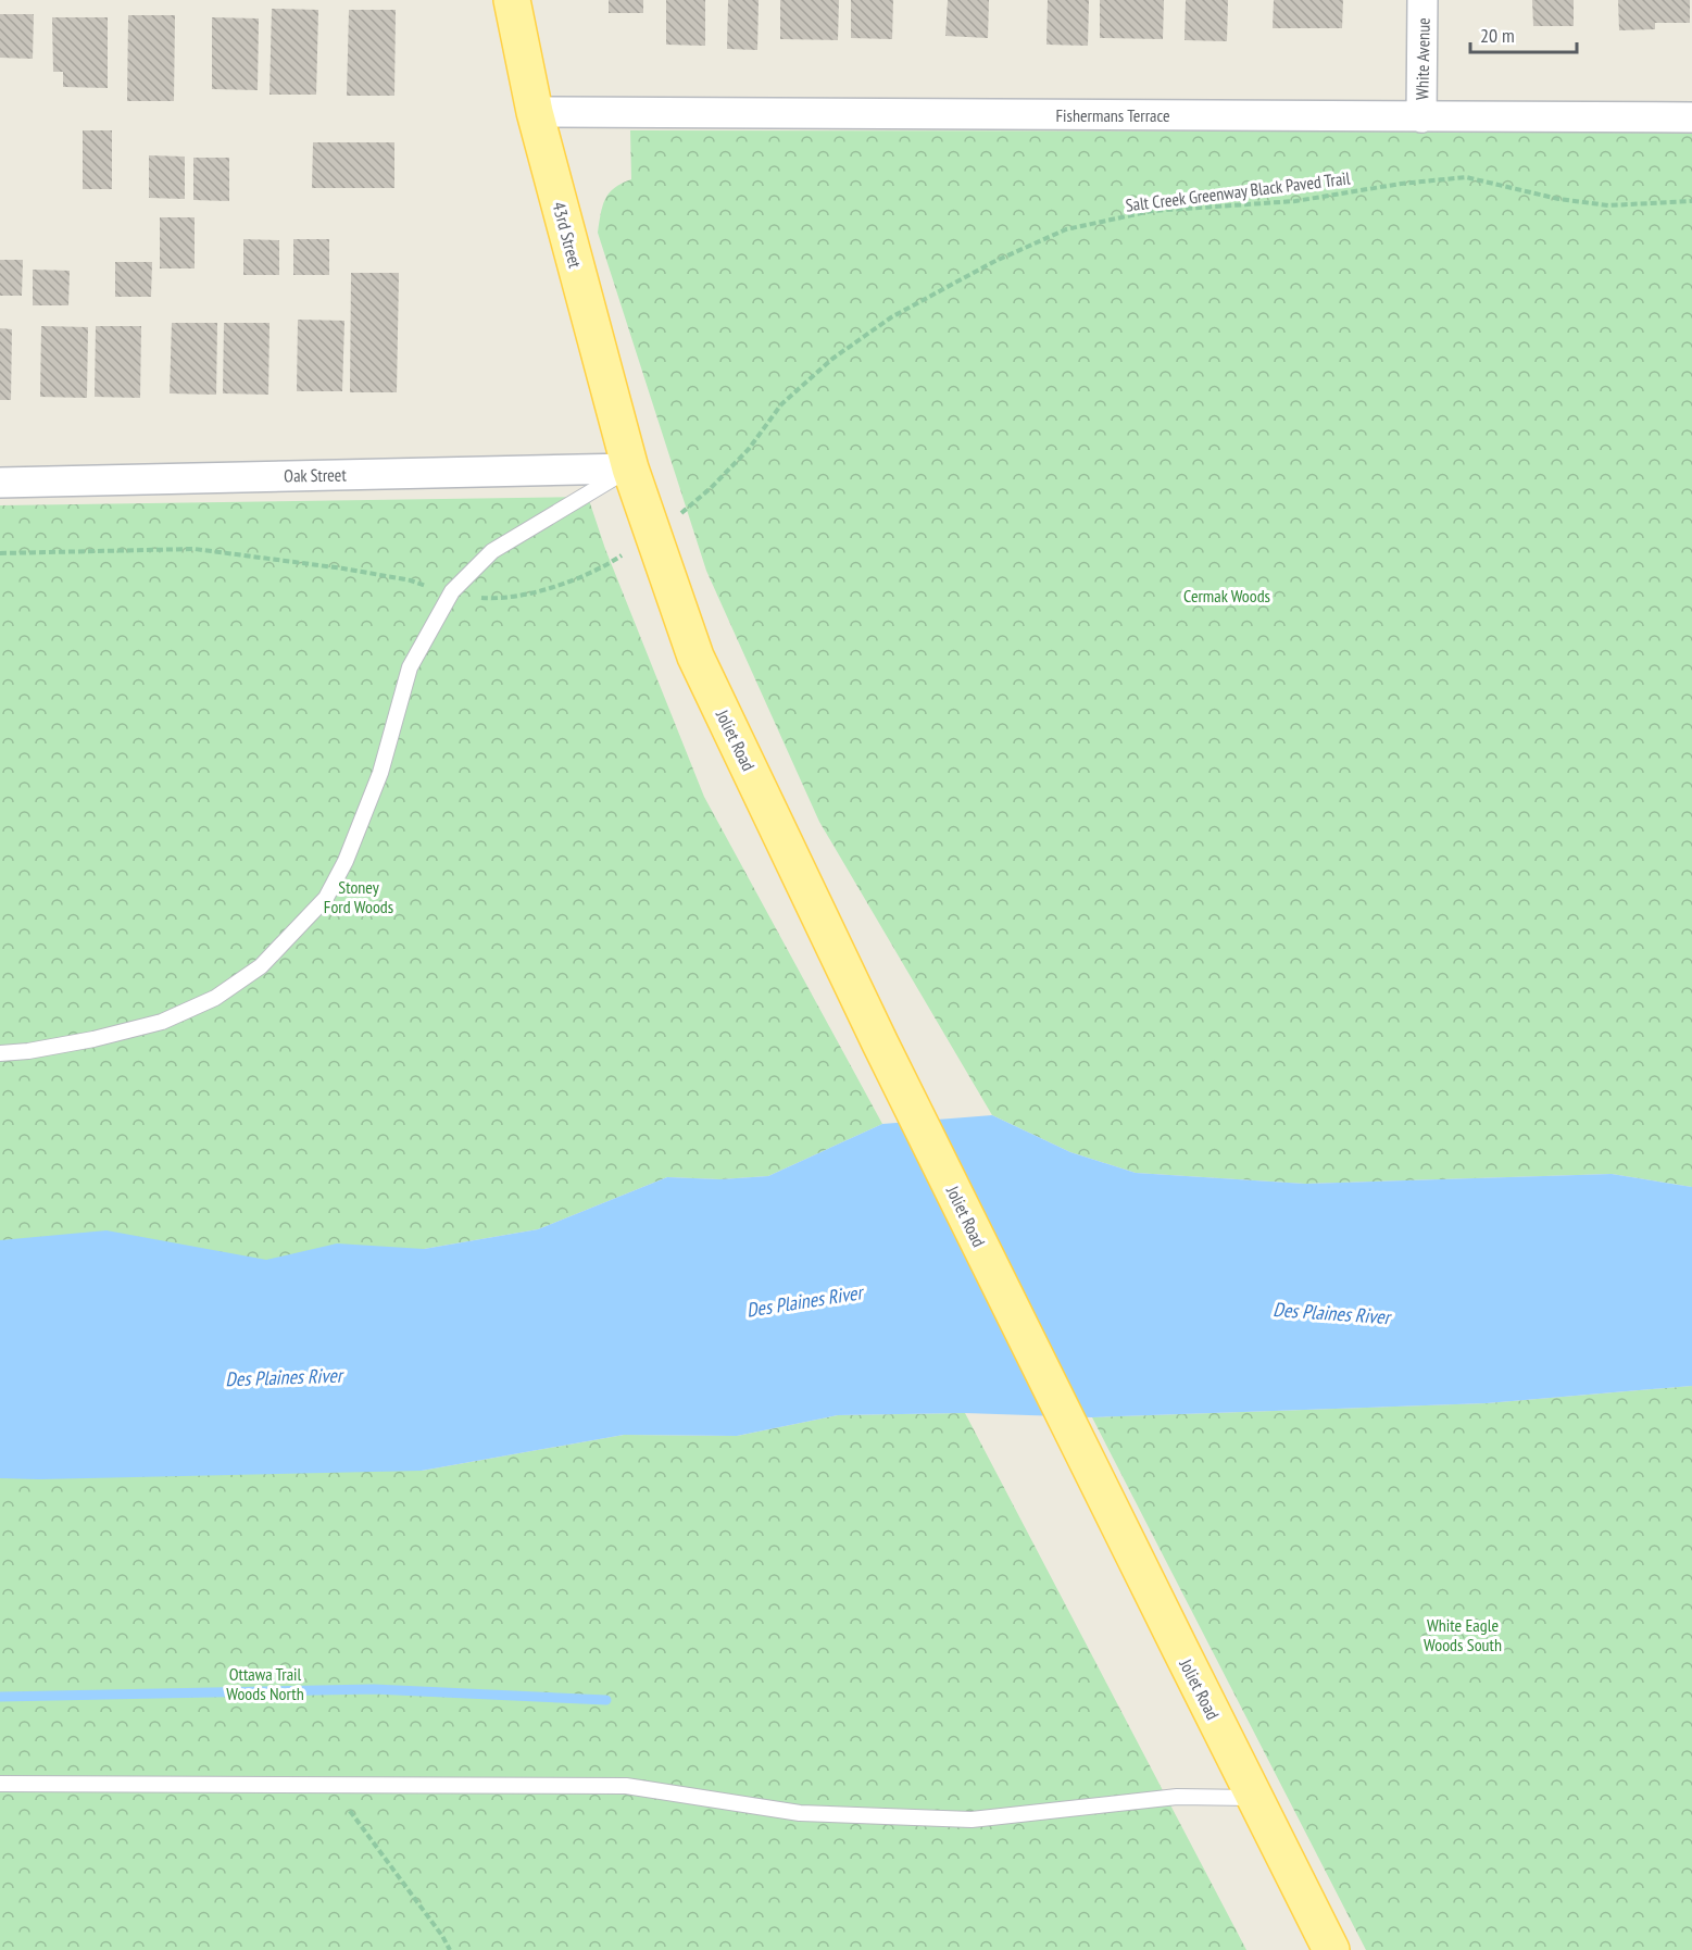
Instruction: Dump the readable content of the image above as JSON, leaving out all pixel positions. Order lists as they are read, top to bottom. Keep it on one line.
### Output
{"streets":{"main road":["43rd Street","Joliet Road"],"street":["White Avenue","Fishermans Terrace","Oak Street"],"path":["Salt Creek Greenway Black Paved Trail"]},"crossings":[["White Avenue","Fishermans Terrace"],["Fishermans Terrace","43rd Street"],["43rd Street","Oak Street"],["43rd Street","Joliet Road"],["Oak Street","Joliet Road"]],"water":["Des Plaines River"],"parks":["Cermak Woods","Stoney Ford Woods","White Eagle Woods South","Ottawa Trail Woods North"],"scale_bar":"20 m"}
